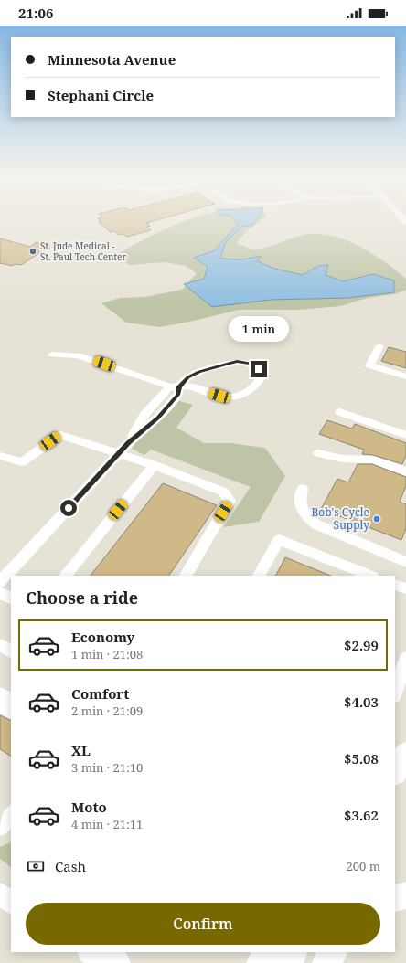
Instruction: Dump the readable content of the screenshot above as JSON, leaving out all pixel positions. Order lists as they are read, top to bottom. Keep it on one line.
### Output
{"places":["St. Jude Medical - St. Paul Tech Center","Bob's Cycle Supply"],"page":{"status":"21:06","banner":["Minnesota Avenue","Stephani Circle"],"bubble":"1 min","heading":"Choose a ride","list":[{"name":"Economy","note":"1 min · 21:08","value":"$2.99"},{"name":"Comfort","note":"2 min · 21:09","value":"$4.03"},{"name":"XL","note":"3 min · 21:10","value":"$5.08"},{"name":"Moto","note":"4 min · 21:11","value":"$3.62"}],"pay":["Cash","200 m"],"buttons":"Confirm"}}
